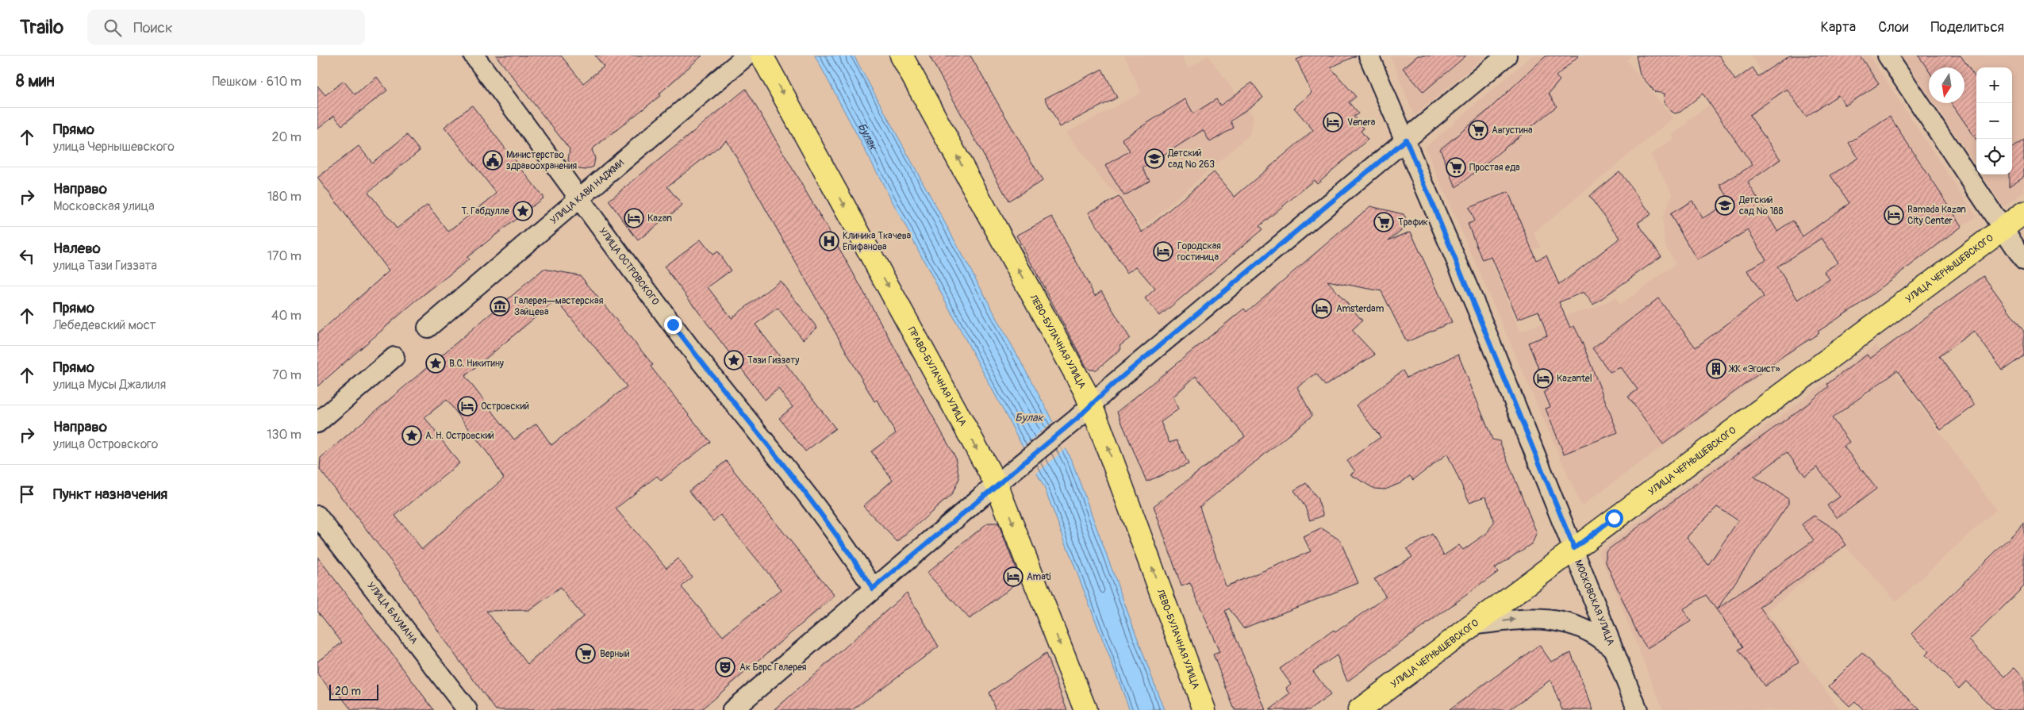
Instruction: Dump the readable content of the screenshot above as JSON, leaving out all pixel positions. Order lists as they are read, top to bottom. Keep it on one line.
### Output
{"streets":{"main road":["УЛИЦА ЧЕРНЫШЕВСКОГО","ЛЕВО-БУЛАЧНАЯ УЛИЦА","ПРАВО-БУЛАЧНАЯ УЛИЦА"],"street":["УЛИЦА КАВИ НАДЖМИ","УЛИЦА ОСТРОВСКОГО","МОСКОВСКАЯ УЛИЦА","УЛИЦА БАУМАНА"]},"crossings":[["УЛИЦА КАВИ НАДЖМИ","УЛИЦА ОСТРОВСКОГО"],["УЛИЦА ЧЕРНЫШЕВСКОГО","МОСКОВСКАЯ УЛИЦА"]],"one_way":["ЛЕВО-БУЛАЧНАЯ УЛИЦА","ПРАВО-БУЛАЧНАЯ УЛИЦА"],"water":["Булак"],"places":{"hotel":["Venera","Ramada Kazan City Center","Kazan","Городская гостиница","Amsterdam","Kazantel","Островский","Amati"],"supermarket":["Августина","Простая еда","Трафик","Верный"],"school or university":["Детский сад № 263","Детский сад № 188"],"public building":["Министерство здравоохранения"],"place":["Т. Габдулле","Тази Гиззату","В.С. Никитину","А. Н. Островский"],"hospital":["Клиника Ткачева Епифанова"],"museum":["Галерея—мастерская Зайцева"],"building":["ЖК «Эгоист»"],"theatre":["Ак Барс Галерея"]},"scale_bar":"20 m","north":"bottom","page":{"header":"Trailo","search":"Поиск","nav":["Карта","Слои","Поделиться"],"heading":["8 мин","Пешком · 610 m"],"map_buttons":["+","−"],"list":[["Прямо","улица Чернышевского","20 m"],["Направо","Московская улица","180 m"],["Налево","улица Тази Гиззата","170 m"],["Прямо","Лебедевский мост","40 m"],["Прямо","улица Мусы Джалиля","70 m"],["Направо","улица Островского","130 m"],"Пункт назначения"],"scale":"20 m"}}
